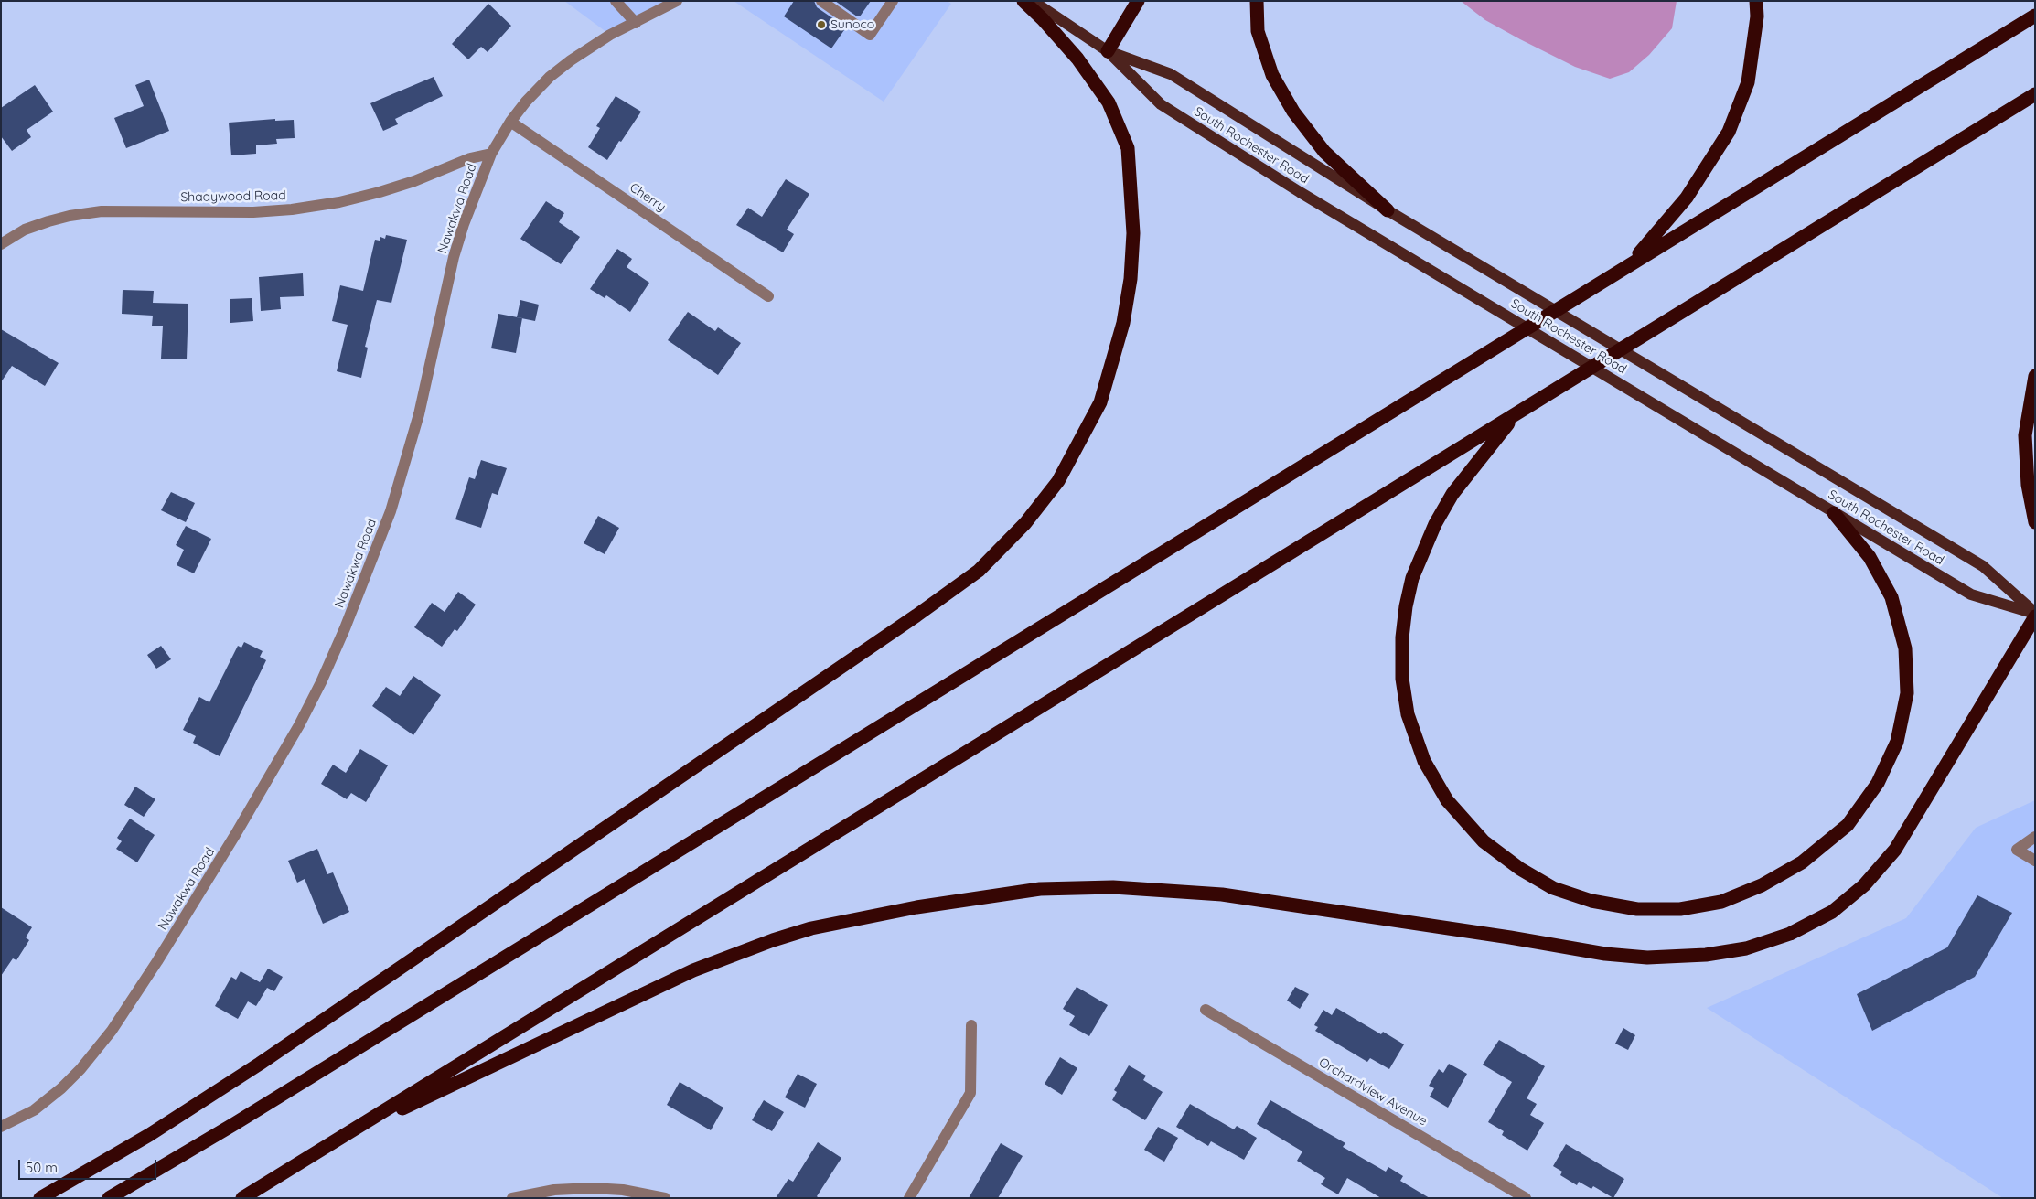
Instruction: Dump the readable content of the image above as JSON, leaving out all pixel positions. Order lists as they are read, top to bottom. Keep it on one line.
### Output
{"streets":{"main road":["South Rochester Road"],"street":["Shadywood Road","Cherry","Nawakwa Road","Orchardview Avenue"]},"crossings":[["Shadywood Road","Nawakwa Road"],["Cherry","Nawakwa Road"]],"places":["Sunoco"],"scale_bar":"50 m"}
